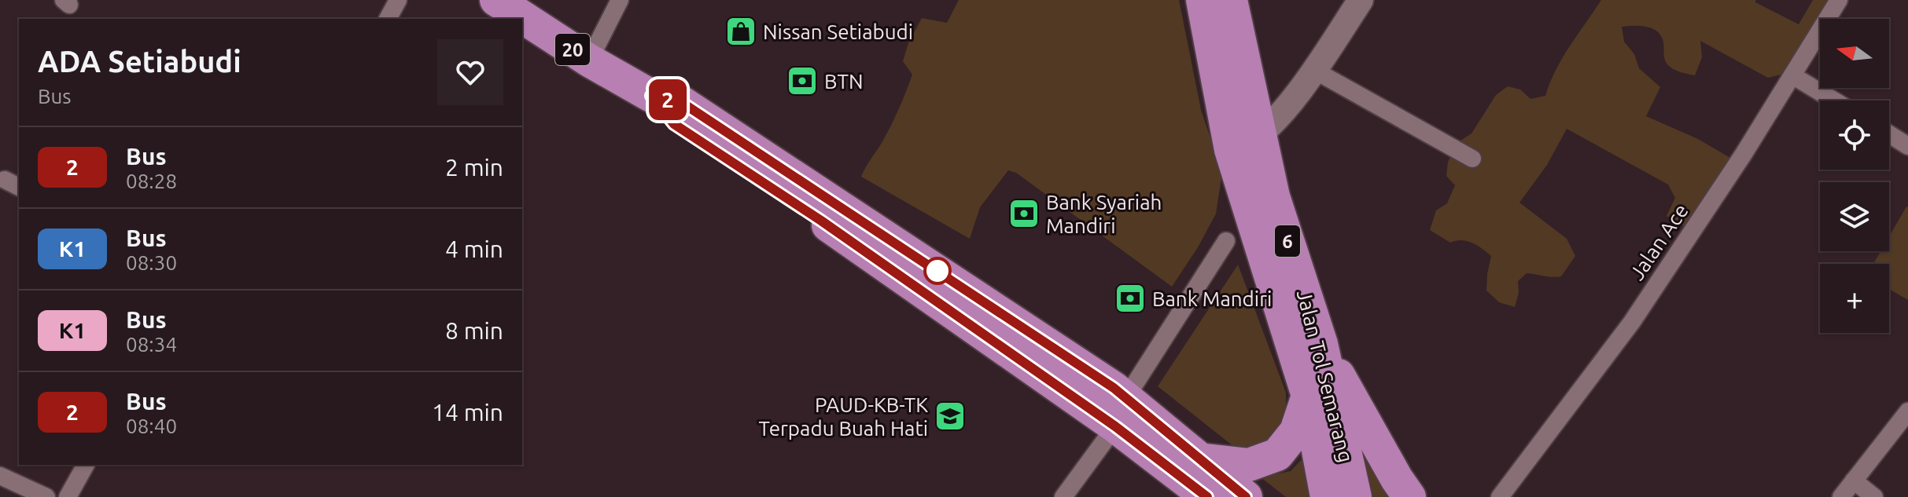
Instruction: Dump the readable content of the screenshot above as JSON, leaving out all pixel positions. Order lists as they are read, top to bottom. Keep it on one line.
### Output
{"streets":{"highway":["20","6","Jalan Tol Semarang"],"street":["Jalan Ace"]},"places":{"shop":["Nissan Setiabudi"],"bank":["BTN","Bank Syariah Mandiri","Bank Mandiri"],"school or university":["PAUD-KB-TK Terpadu Buah Hati"]},"lines":["bus line 2"],"north":"left","page":{"on_map":"2","map_buttons":"+","heading":["ADA Setiabudi","Bus"],"list":[{"mark":"2","name":"Bus","note":"08:28","value":"2 min"},{"mark":"K1","name":"Bus","note":"08:30","value":"4 min"},{"mark":"K1","name":"Bus","note":"08:34","value":"8 min"},{"mark":"2","name":"Bus","note":"08:40","value":"14 min"}]}}
